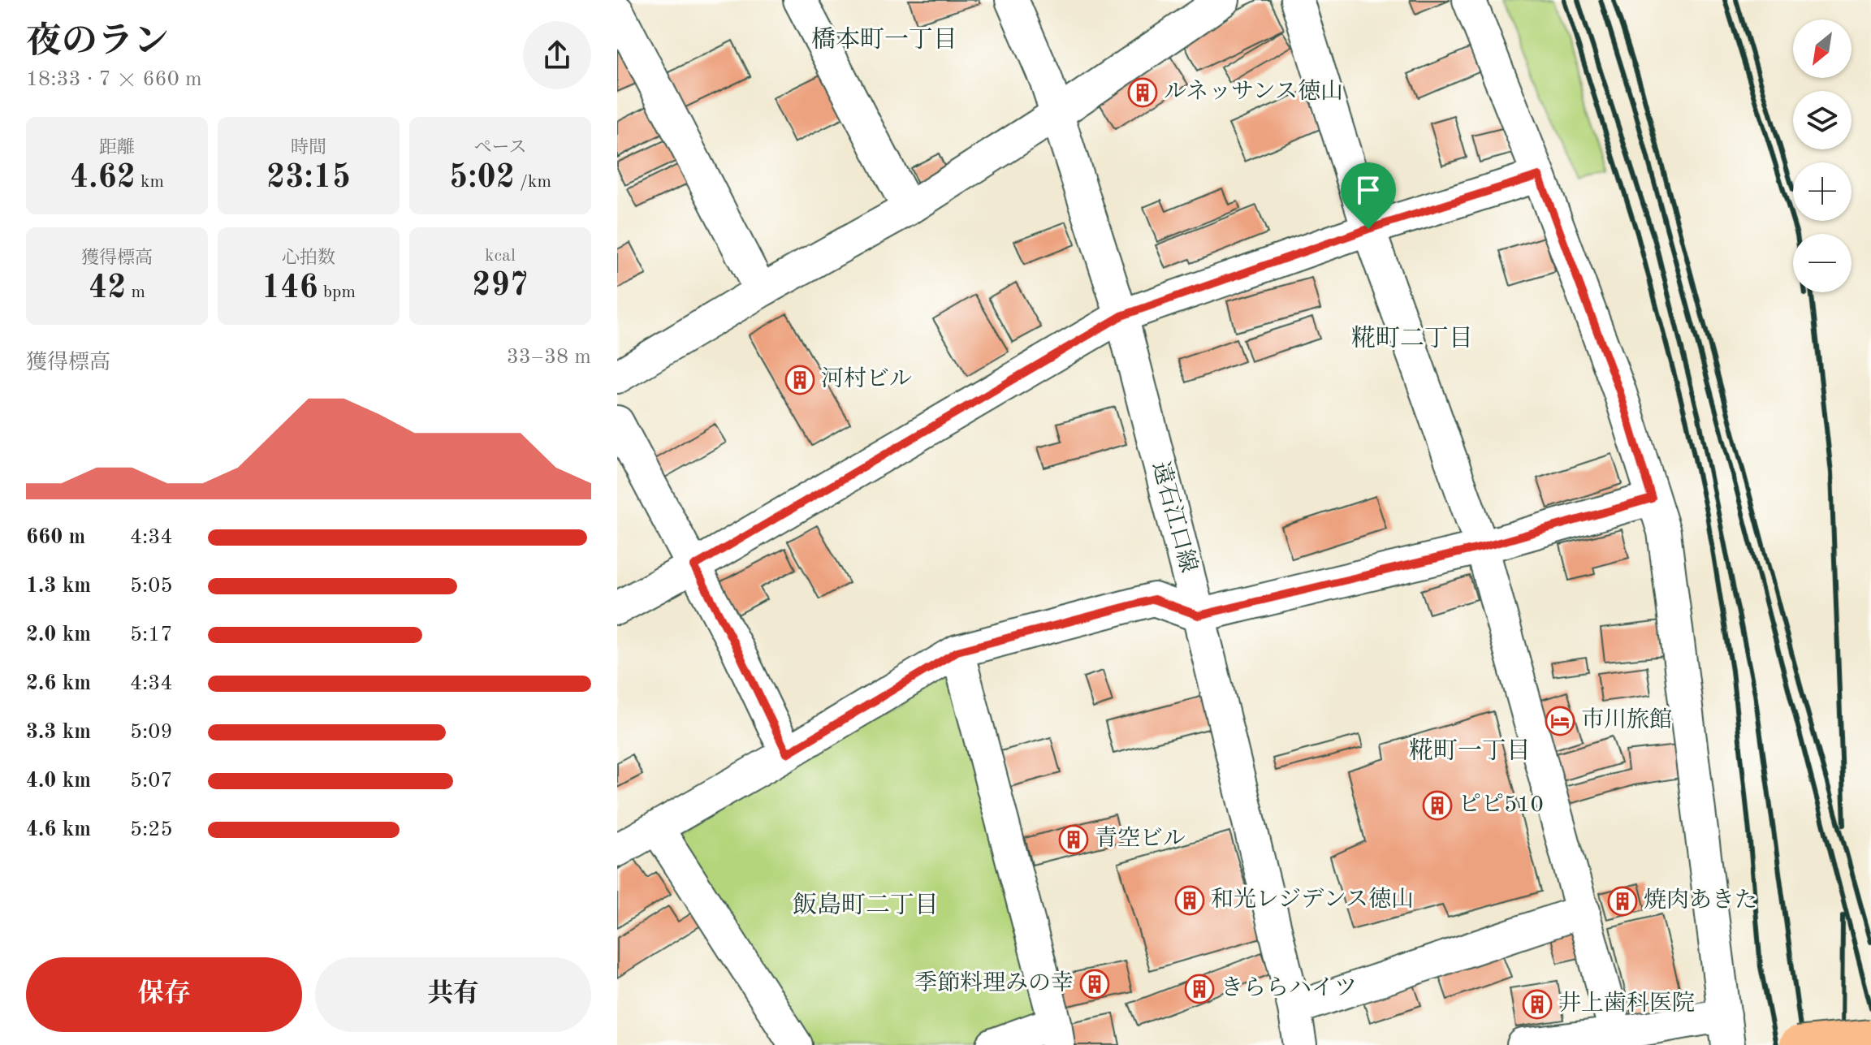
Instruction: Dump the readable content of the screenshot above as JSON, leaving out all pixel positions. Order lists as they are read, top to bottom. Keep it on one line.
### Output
{"streets":{"street":["遠石江口線"]},"districts":["橋本町一丁目","糀町二丁目","糀町一丁目","飯島町二丁目"],"places":{"building":["ルネッサンス徳山","河村ビル","ピピ510","青空ビル","和光レジデンス徳山","焼肉あきた","季節料理みの幸","きららハイツ","井上歯科医院"],"hotel":["市川旅館"]},"north":"bottom left","page":{"heading":["夜のラン","18:33 · 7 × 660 m"],"map_buttons":["+","−"],"stats":[["距離","4.62 km"],["時間","23:15"],["ペース","5:02 /km"],["獲得標高","42 m"],["心拍数","146 bpm"],["kcal","297"]],"chart":["獲得標高","33–38 m"],"list":[{"name":"660 m","note":"4:34"},{"name":"1.3 km","note":"5:05"},{"name":"2.0 km","note":"5:17"},{"name":"2.6 km","note":"4:34"},{"name":"3.3 km","note":"5:09"},{"name":"4.0 km","note":"5:07"},{"name":"4.6 km","note":"5:25"}],"buttons":["保存","共有"]}}
